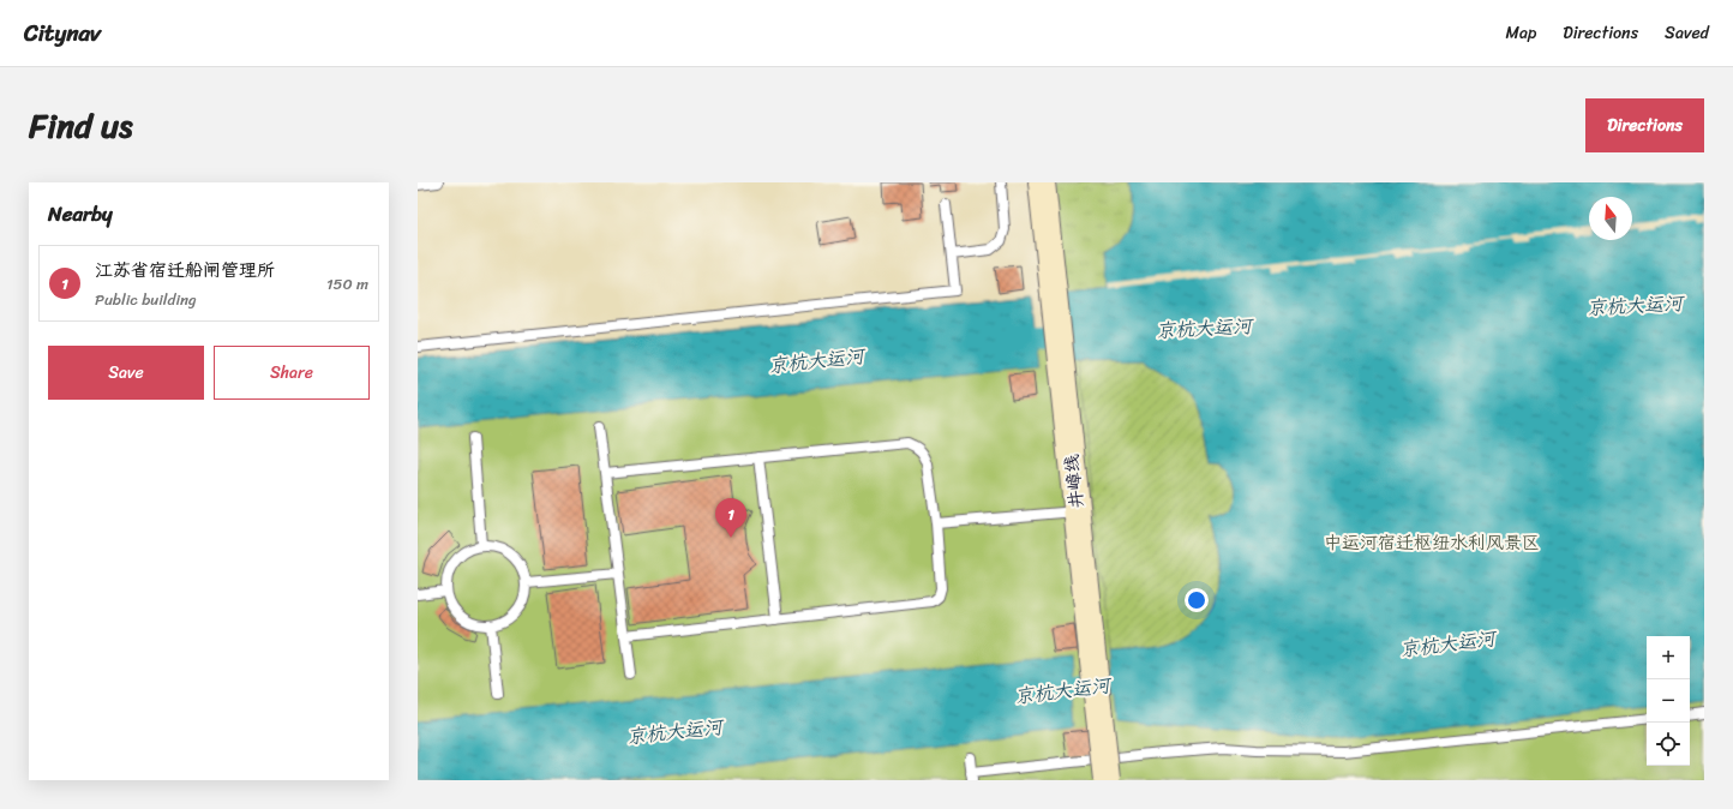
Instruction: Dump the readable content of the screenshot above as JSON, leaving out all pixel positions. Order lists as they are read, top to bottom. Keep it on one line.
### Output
{"streets":{"main road":["井嶂线"]},"water":["京杭大运河"],"parks":["中运河宿迁枢纽水利风景区"],"north":"top","page":{"header":"Citynav","nav":["Map","Directions","Saved"],"title":"Find us","buttons":["Directions",["Save","Share"]],"heading":"Nearby","list":[{"mark":"1","name":"江苏省宿迁船闸管理所","note":"Public building","value":"150 m"}],"pins":"1","map_buttons":["+","−"]}}
